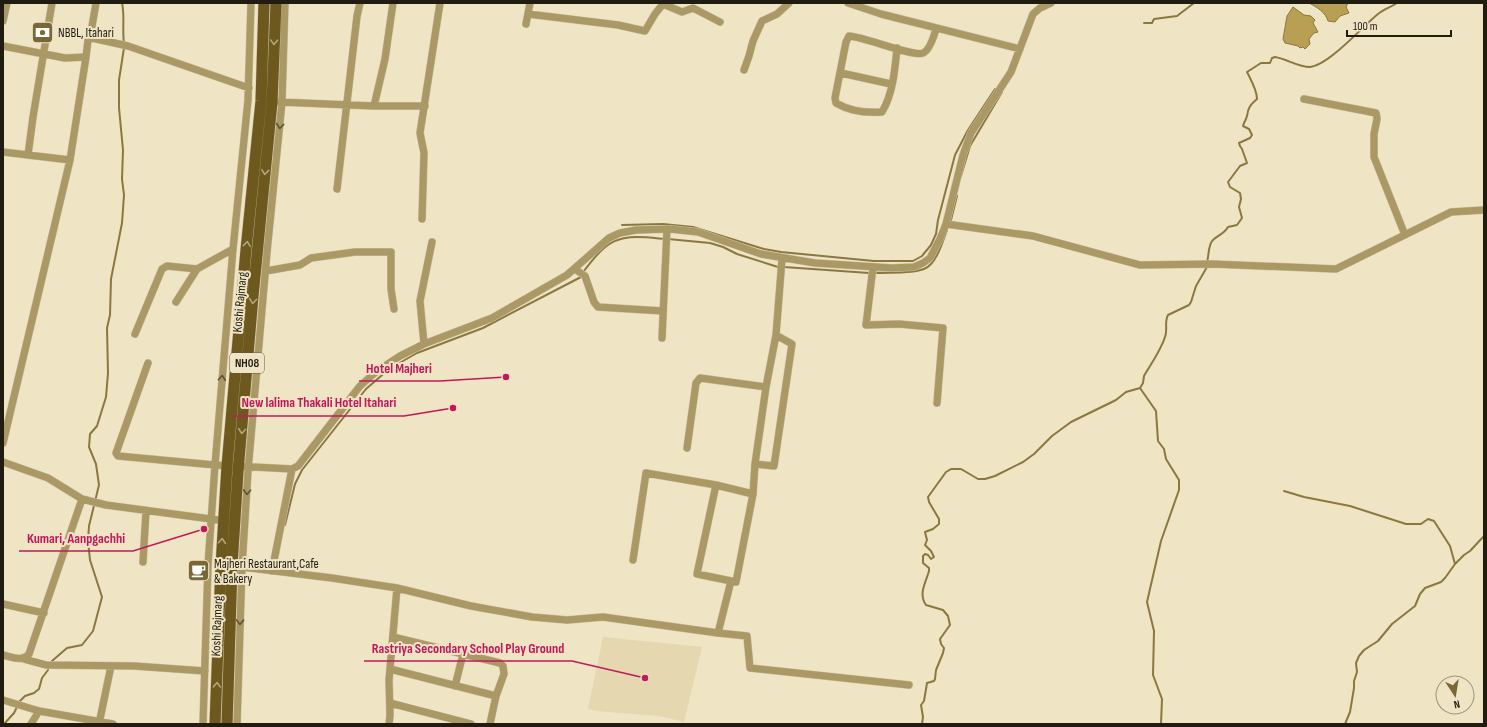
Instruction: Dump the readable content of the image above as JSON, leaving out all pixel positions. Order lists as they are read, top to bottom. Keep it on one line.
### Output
{"streets":{"main road":["Koshi Rajmarg","NH08"]},"places":{"bank":["NBBL, Itahari"],"other":["Hotel Majheri","New lalima Thakali Hotel Itahari","Kumari, Aanpgachhi","Rastriya Secondary School Play Ground"],"cafe":["Majheri Restaurant,Cafe & Bakery"]},"scale_bar":"100 m","north":"bottom"}
